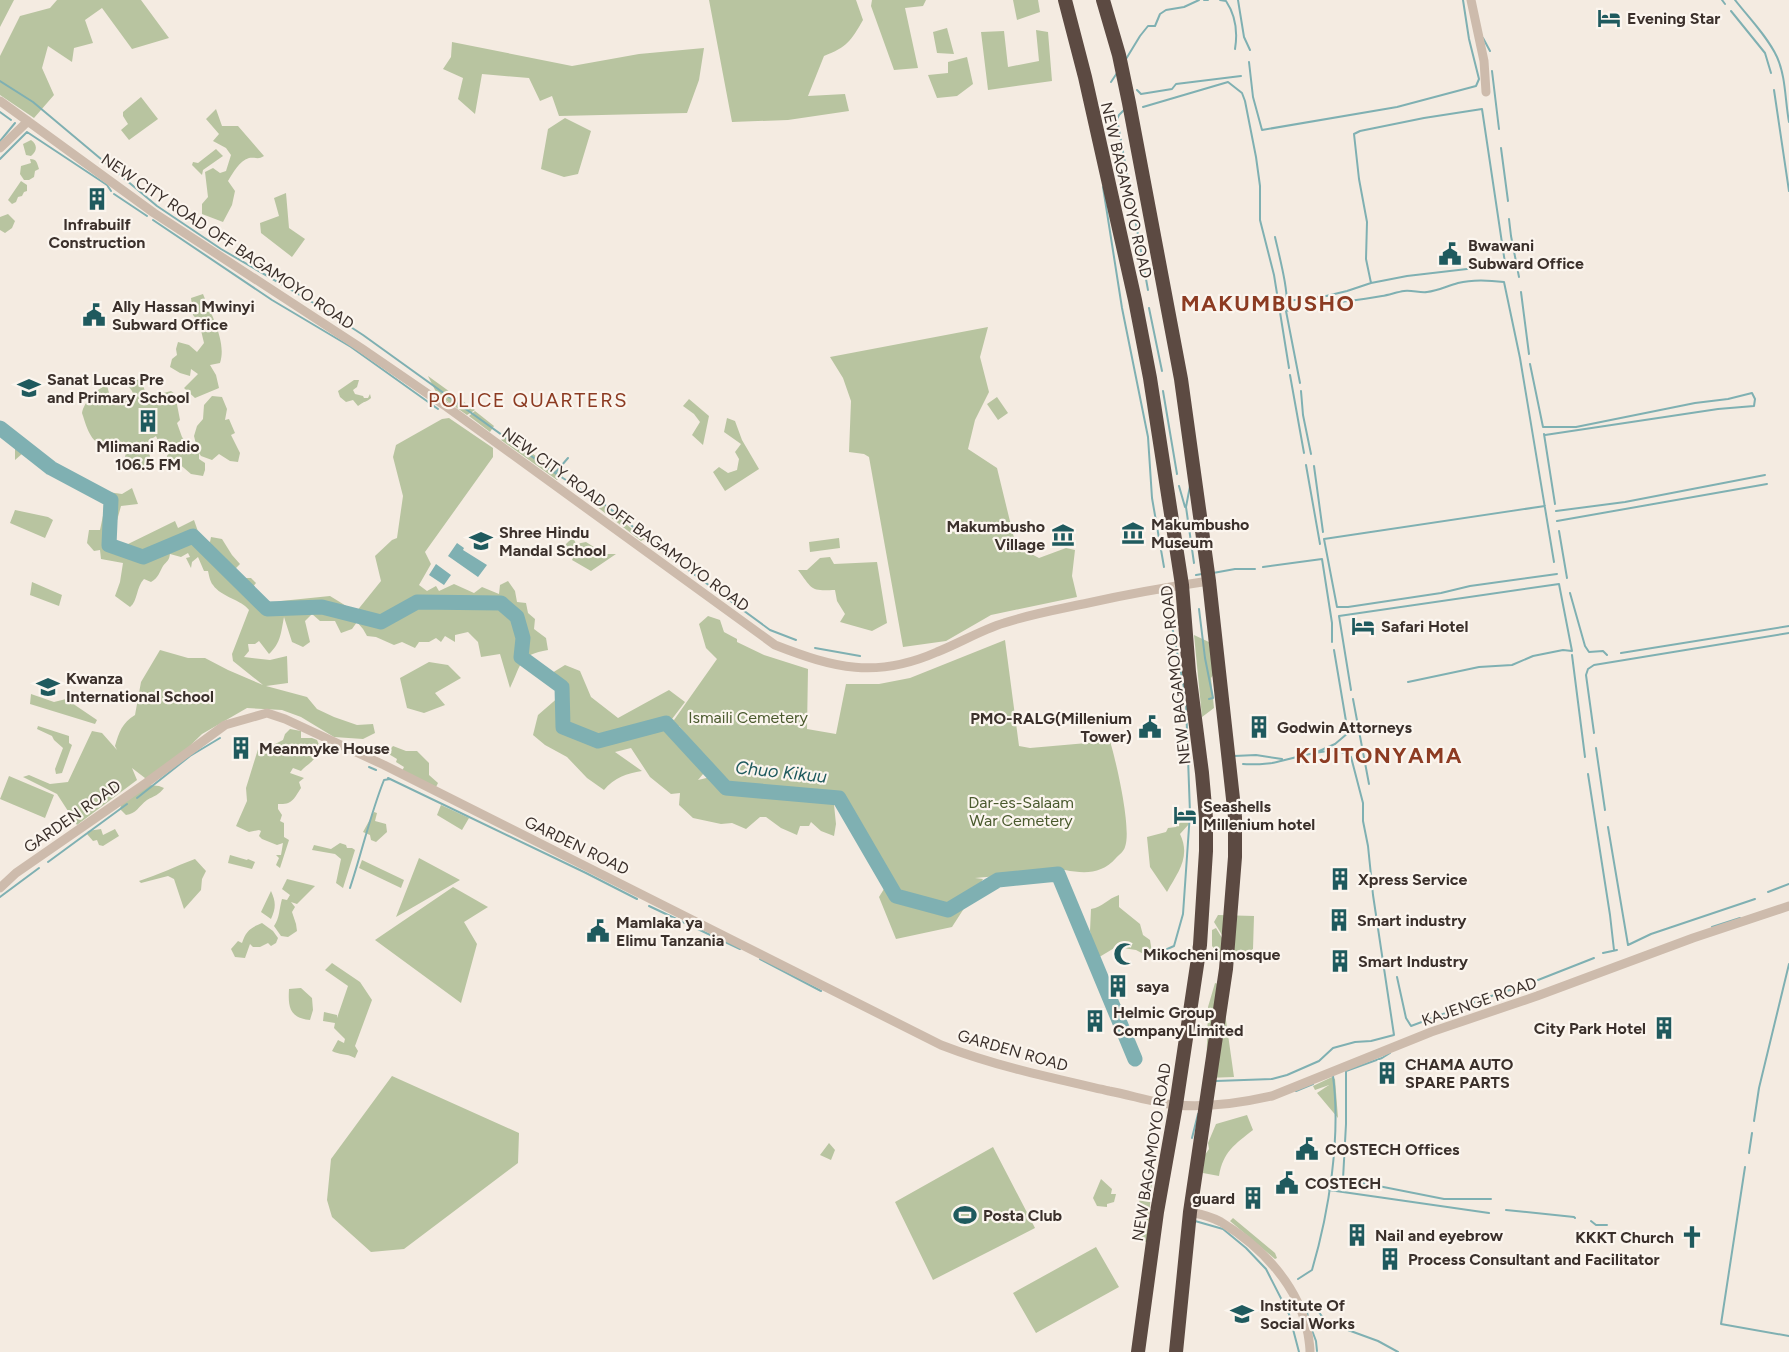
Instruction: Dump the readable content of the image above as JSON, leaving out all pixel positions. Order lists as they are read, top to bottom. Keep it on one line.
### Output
{"streets":{"highway":["NEW BAGAMOYO ROAD"],"street":["NEW CITY ROAD OFF BAGAMOYO ROAD","GARDEN ROAD","KAJENGE ROAD"]},"crossings":[["NEW BAGAMOYO ROAD","NEW CITY ROAD OFF BAGAMOYO ROAD"],["NEW BAGAMOYO ROAD","GARDEN ROAD"],["NEW BAGAMOYO ROAD","KAJENGE ROAD"],["GARDEN ROAD","KAJENGE ROAD"]],"districts":["MAKUMBUSHO","POLICE QUARTERS","KIJITONYAMA"],"water":["Chuo Kikuu"],"parks":["Ismaili Cemetery","Dar-es-Salaam War Cemetery"],"places":{"hotel":["Evening Star","Safari Hotel","Seashells Millenium hotel"],"building":["Infrabuilf Construction","Mlimani Radio 106.5 FM","Godwin Attorneys","Meanmyke House","Xpress Service","Smart industry","Smart Industry","saya","Helmic Group Company Limited","City Park Hotel","CHAMA AUTO SPARE PARTS","guard","Nail and eyebrow","Process Consultant and Facilitator"],"public building":["Bwawani Subward Office","Ally Hassan Mwinyi Subward Office","PMO-RALG(Millenium Tower)","Mamlaka ya Elimu Tanzania","COSTECH Offices","COSTECH"],"school or university":["Sanat Lucas Pre and Primary School","Shree Hindu Mandal School","Kwanza International School","Institute Of Social Works"],"museum":["Makumbusho Museum","Makumbusho Village"],"mosque":["Mikocheni mosque"],"sports":["Posta Club"],"church":["KKKT Church"]}}
